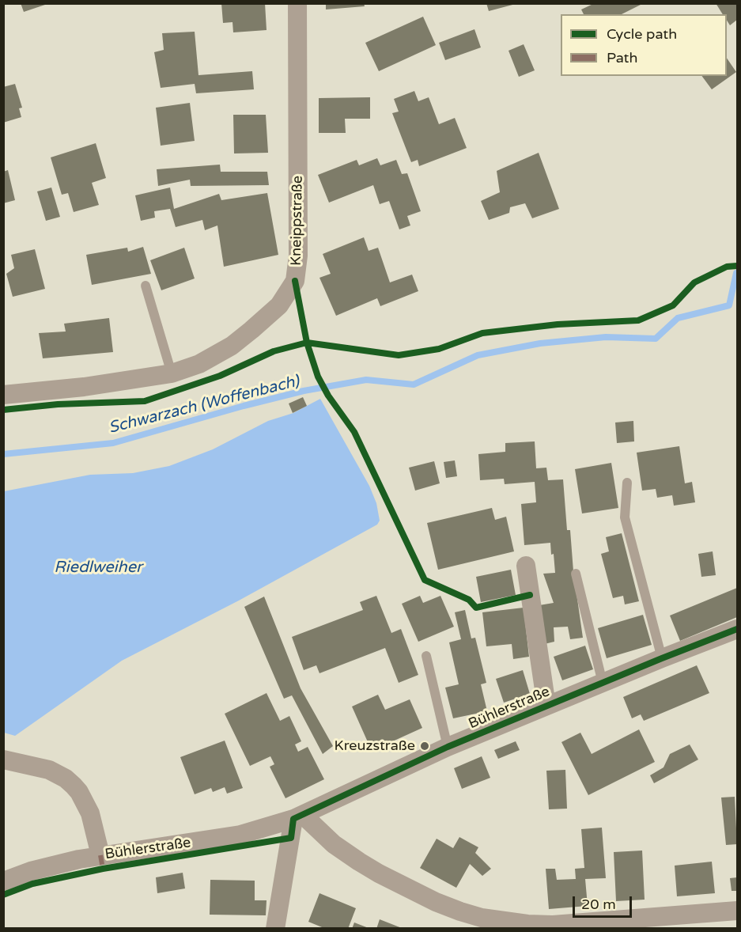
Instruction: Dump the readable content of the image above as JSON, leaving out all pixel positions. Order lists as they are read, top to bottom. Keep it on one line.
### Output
{"streets":{"street":["Kneippstraße","Bühlerstraße"]},"water":["Schwarzach (Woffenbach)","Riedlweiher"],"places":["Kreuzstraße"],"legend":["Cycle path","Path"],"scale_bar":"20 m"}
